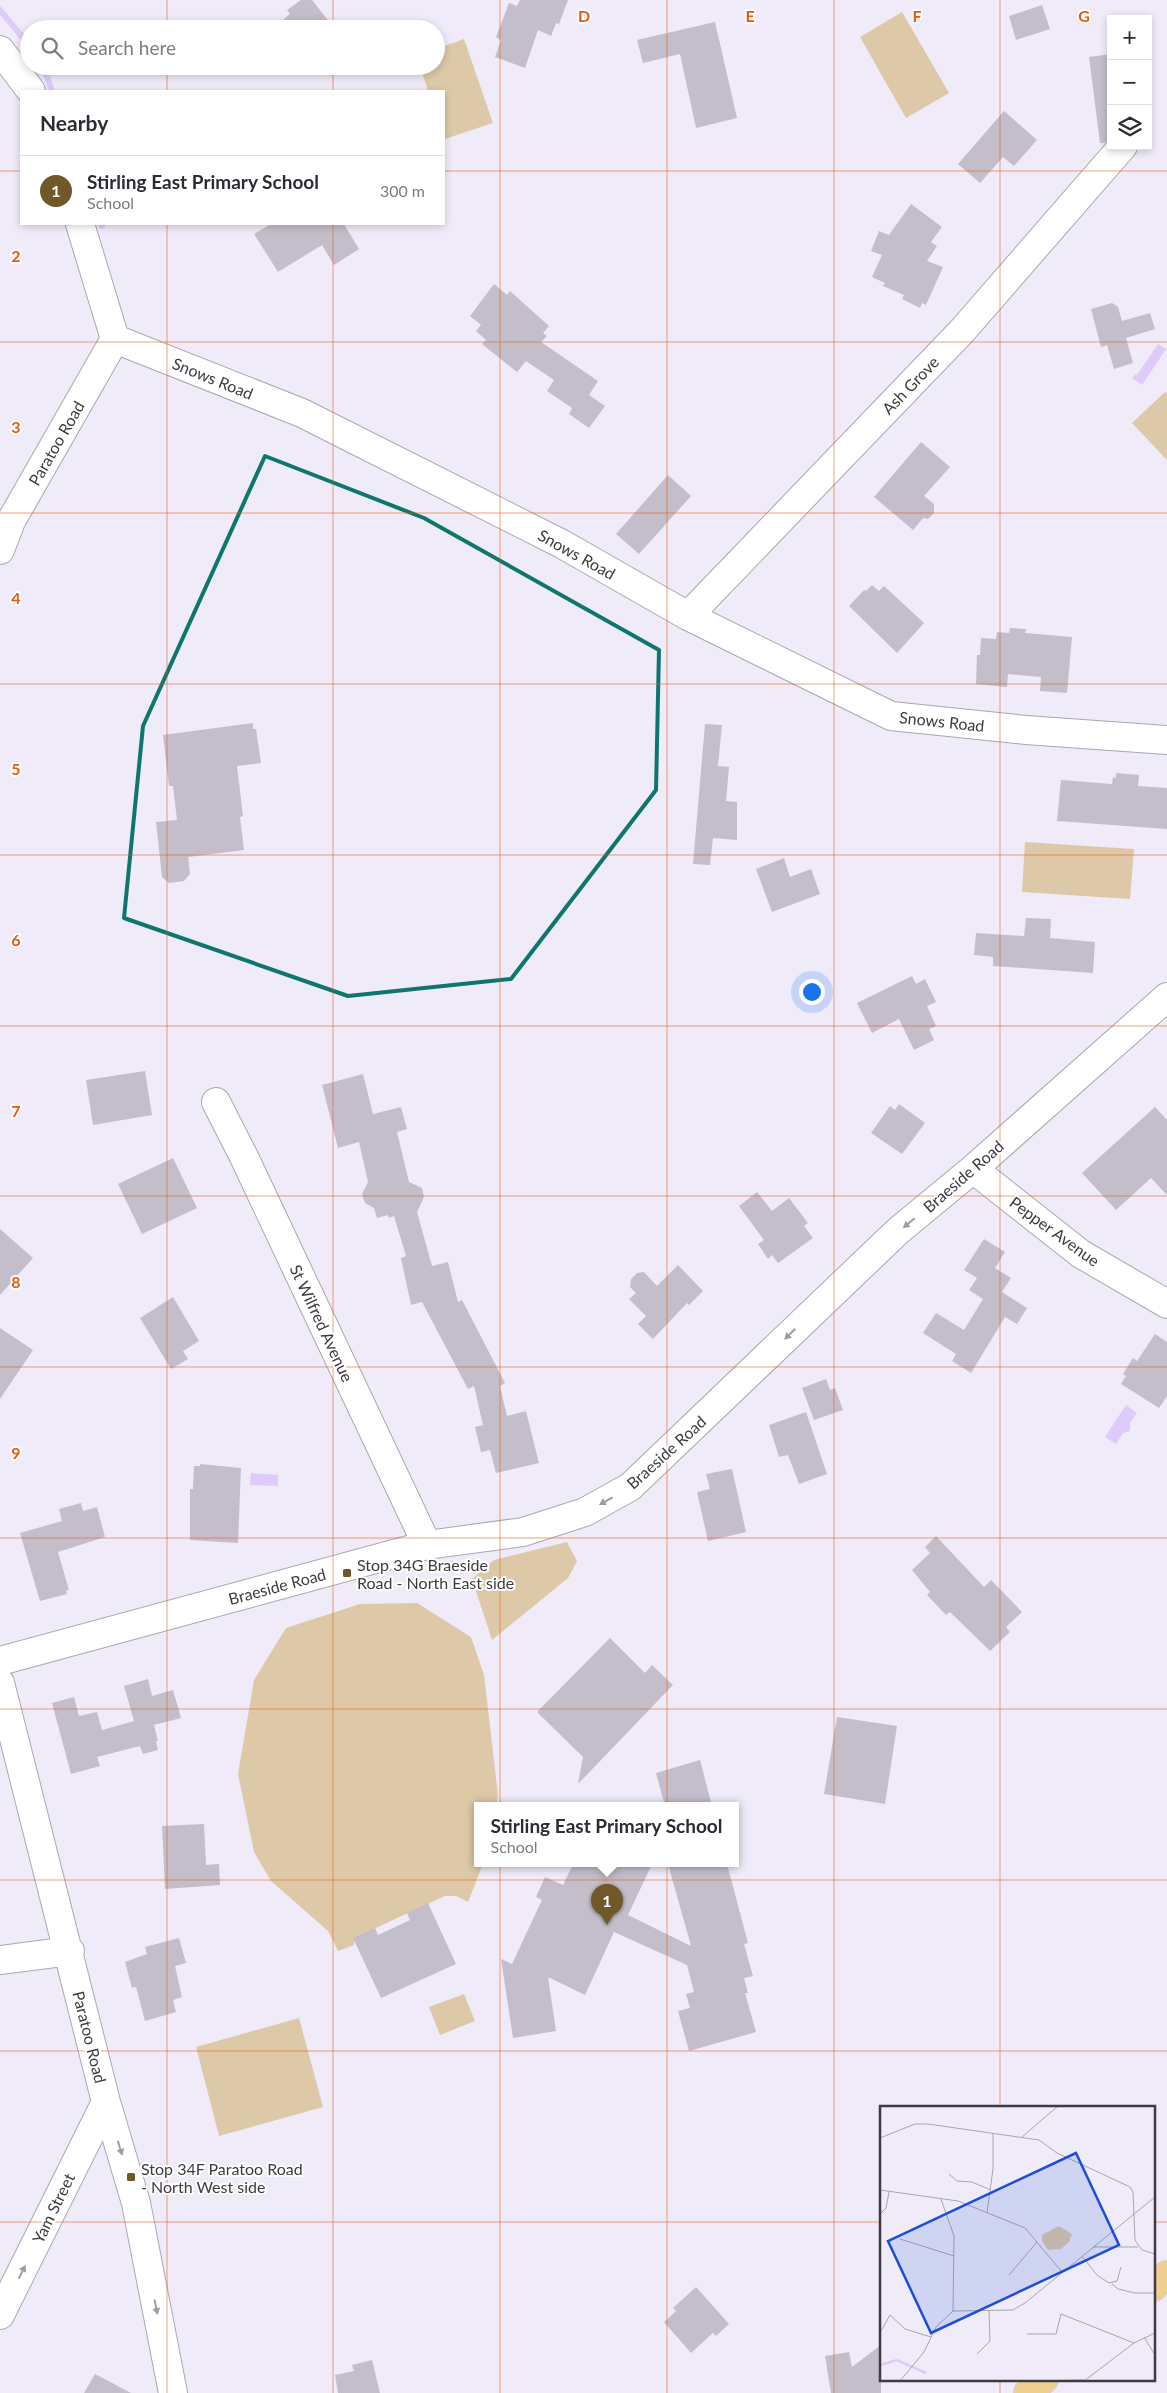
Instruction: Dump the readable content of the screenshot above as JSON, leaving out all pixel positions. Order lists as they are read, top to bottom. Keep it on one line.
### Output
{"streets":{"street":["Snows Road","Ash Grove","Paratoo Road","Braeside Road","Pepper Avenue","St Wilfred Avenue","Yam Street"]},"crossings":[["Snows Road","Ash Grove"],["Snows Road","Paratoo Road"],["Paratoo Road","Yam Street"],["Braeside Road","Pepper Avenue"],["Braeside Road","St Wilfred Avenue"]],"one_way":["Braeside Road","Yam Street"],"places":{"transit":["Stop 34G Braeside Road - North East side","Stop 34F Paratoo Road - North West side"]},"page":{"map_buttons":["+","−"],"search":"Search here","heading":"Nearby","list":[{"mark":"1","name":"Stirling East Primary School","note":"School","value":"300 m"}],"popup":["Stirling East Primary School","School"],"pins":"1"},"grid":{"columns":["D","E","F","G"],"rows":["2","3","4","5","6","7","8","9"]}}
